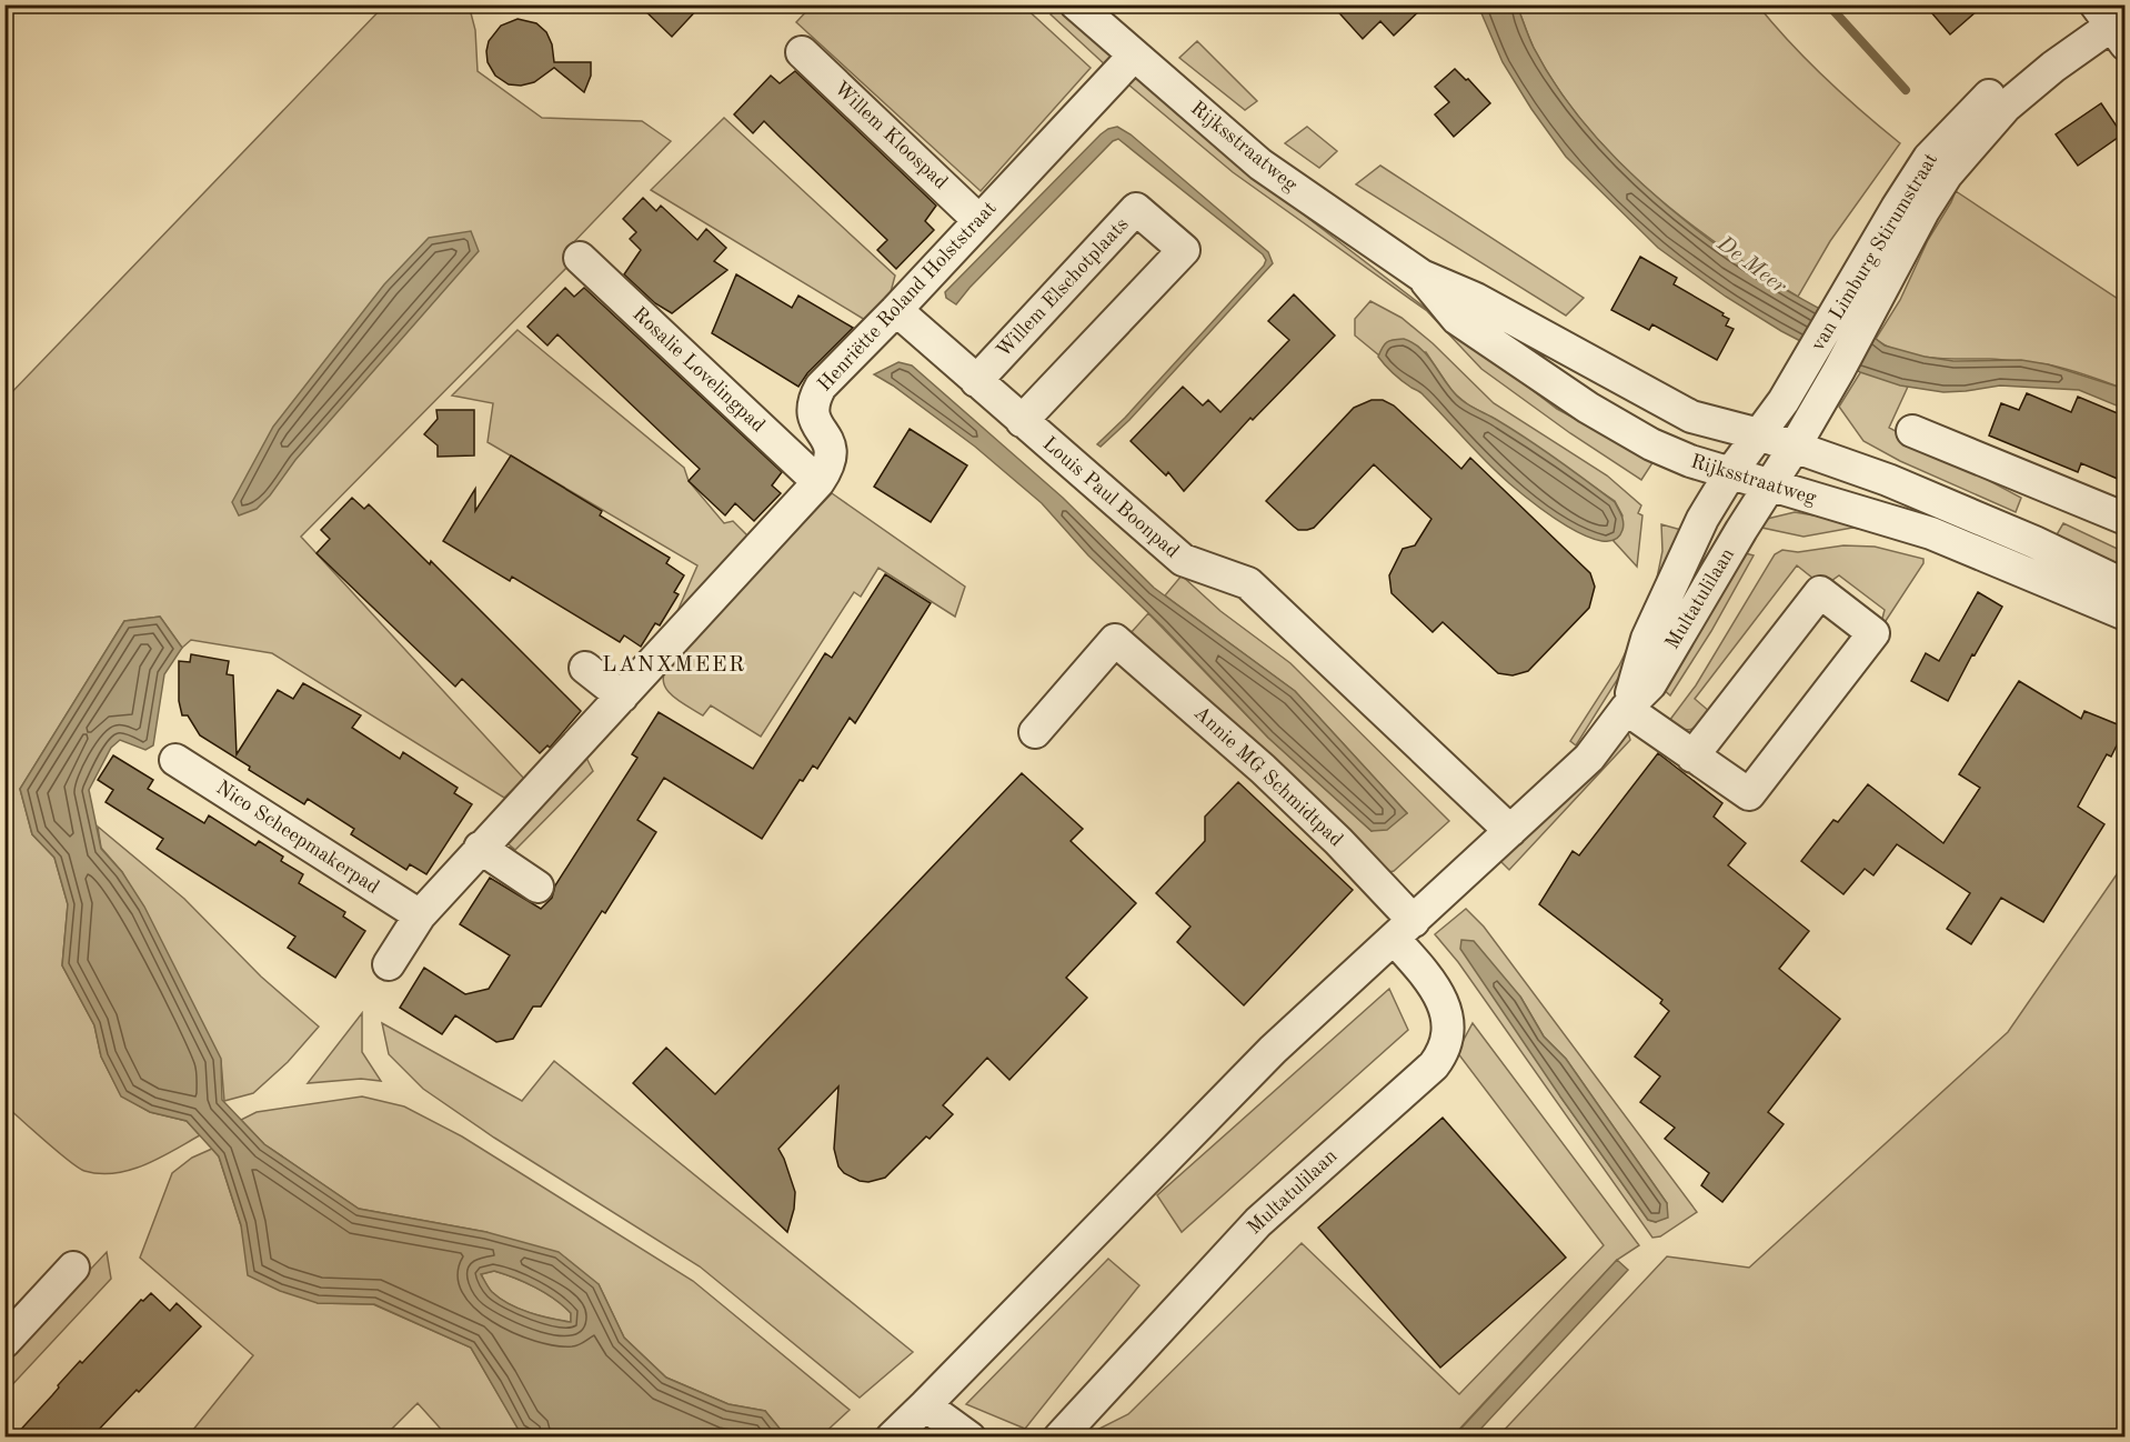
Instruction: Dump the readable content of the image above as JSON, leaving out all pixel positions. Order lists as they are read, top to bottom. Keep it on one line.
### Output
{"streets":{"street":["Willem Kloospad","Rijksstraatweg","van Limburg Stirumstraat","Willem Elschotplaats","Henriëtte Roland Holststraat","Rosalie Lovelingpad","Louis Paul Boonpad","Multatulilaan","Annie MG Schmidtpad","Nico Scheepmakerpad"]},"crossings":[["Willem Kloospad","Henriëtte Roland Holststraat"],["Rijksstraatweg","van Limburg Stirumstraat"],["Rijksstraatweg","Henriëtte Roland Holststraat"],["Rijksstraatweg","Multatulilaan"],["van Limburg Stirumstraat","Multatulilaan"],["Willem Elschotplaats","Louis Paul Boonpad"],["Henriëtte Roland Holststraat","Rosalie Lovelingpad"],["Henriëtte Roland Holststraat","Louis Paul Boonpad"],["Henriëtte Roland Holststraat","Nico Scheepmakerpad"],["Louis Paul Boonpad","Multatulilaan"],["Multatulilaan","Annie MG Schmidtpad"]],"districts":["LANXMEER"],"water":["De Meer"]}
